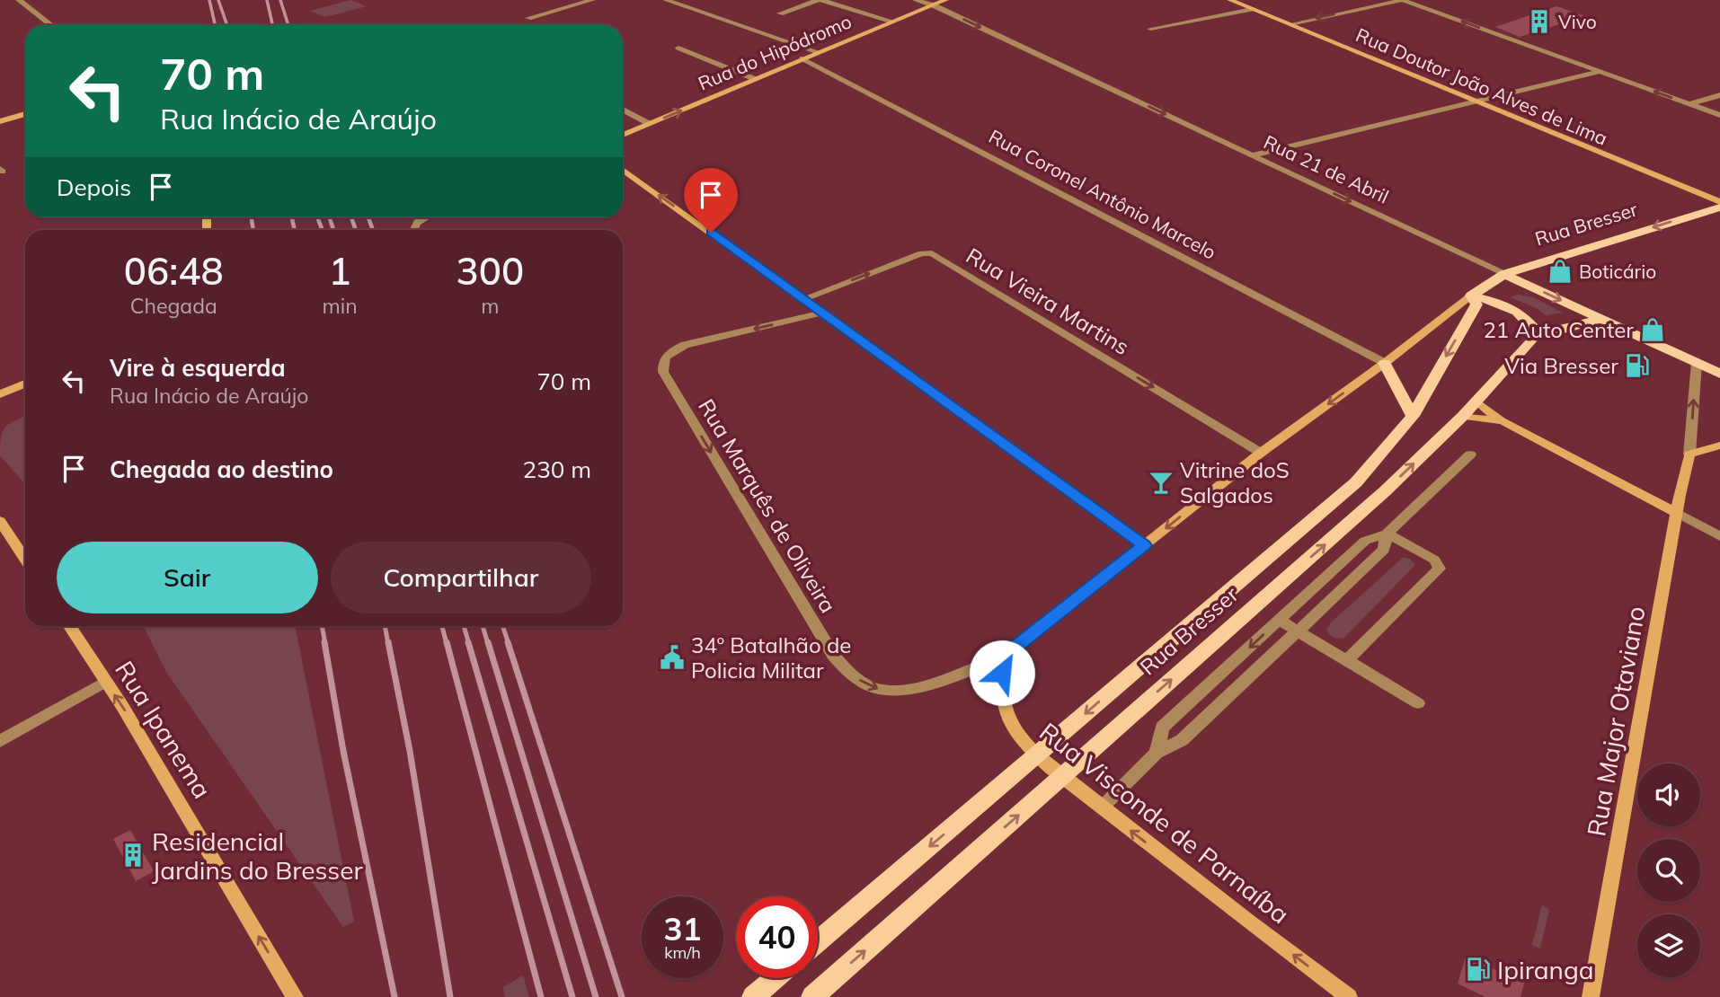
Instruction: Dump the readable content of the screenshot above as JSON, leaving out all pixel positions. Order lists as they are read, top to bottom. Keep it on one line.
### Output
{"streets":{"main road":["Rua 21 de Abril","Rua Bresser"],"street":["Rua do Hipódromo","Rua Doutor João Alves de Lima","Rua Coronel Antônio Marcelo","Rua Vieira Martins","Rua Marquês de Oliveira","Rua Major Otaviano","Rua Ipanema","Rua Visconde de Parnaíba"]},"crossings":[["Rua do Hipódromo","Rua 21 de Abril"],["Rua do Hipódromo","Rua Coronel Antônio Marcelo"],["Rua 21 de Abril","Rua Bresser"],["Rua 21 de Abril","Rua Major Otaviano"],["Rua Coronel Antônio Marcelo","Rua Bresser"],["Rua Bresser","Rua Vieira Martins"],["Rua Bresser","Rua Marquês de Oliveira"],["Rua Bresser","Rua Visconde de Parnaíba"],["Rua Marquês de Oliveira","Rua Visconde de Parnaíba"]],"one_way":["Rua 21 de Abril","Rua Vieira Martins","Rua Ipanema","Rua Visconde de Parnaíba"],"places":{"building":["Vivo","Residencial Jardins do Bresser"],"shop":["Boticário","21 Auto Center"],"fuel station":["Via Bresser","Ipiranga"],"bar":["Vitrine doS Salgados"],"public building":["34º Batalhão de Policia Militar"]},"page":{"turn":["70 m","Rua Inácio de Araújo"],"then":"Depois","eta":["06:48","Chegada","1","min","300","m"],"list":[{"name":"Vire à esquerda","note":"Rua Inácio de Araújo","value":"70 m"},{"name":"Chegada ao destino","value":"230 m"}],"buttons":["Sair","Compartilhar"],"speed":"31 km/h","limit":"40"}}
